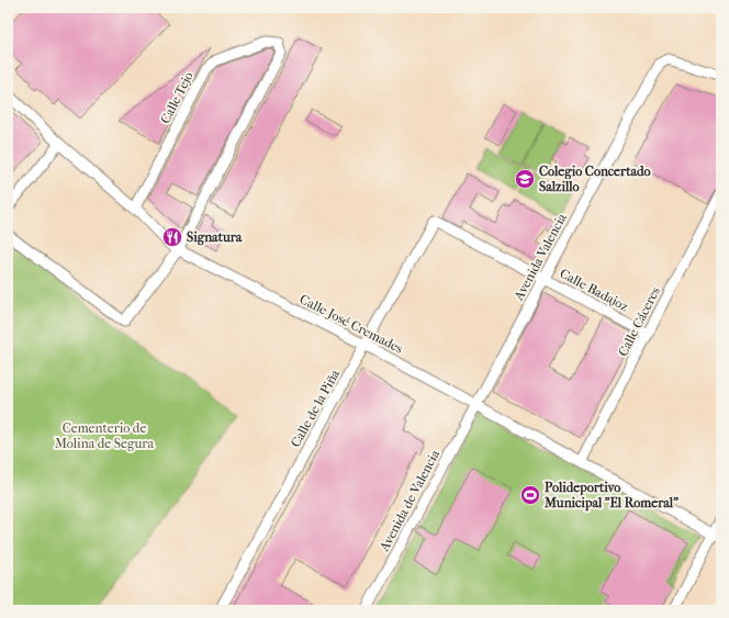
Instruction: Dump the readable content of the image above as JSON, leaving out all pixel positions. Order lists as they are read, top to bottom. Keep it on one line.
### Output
{"streets":{"street":["Calle Tejo","Avenida Valencia","Calle Badajoz","Calle Cáceres","Calle José Cremades","Calle de la Piña","Avenida de Valencia"]},"crossings":[["Calle Tejo","Calle José Cremades"],["Avenida Valencia","Calle Badajoz"],["Avenida Valencia","Calle José Cremades"],["Avenida Valencia","Avenida de Valencia"],["Calle Badajoz","Calle Cáceres"],["Calle Badajoz","Calle de la Piña"],["Calle Cáceres","Calle José Cremades"],["Calle José Cremades","Calle de la Piña"],["Calle José Cremades","Avenida de Valencia"]],"parks":["Cementerio de Molina de Segura"],"places":{"school or university":["Colegio Concertado Salzillo"],"restaurant":["Signatura"],"sports":["Polideportivo Municipal \"El Romeral\""]}}
